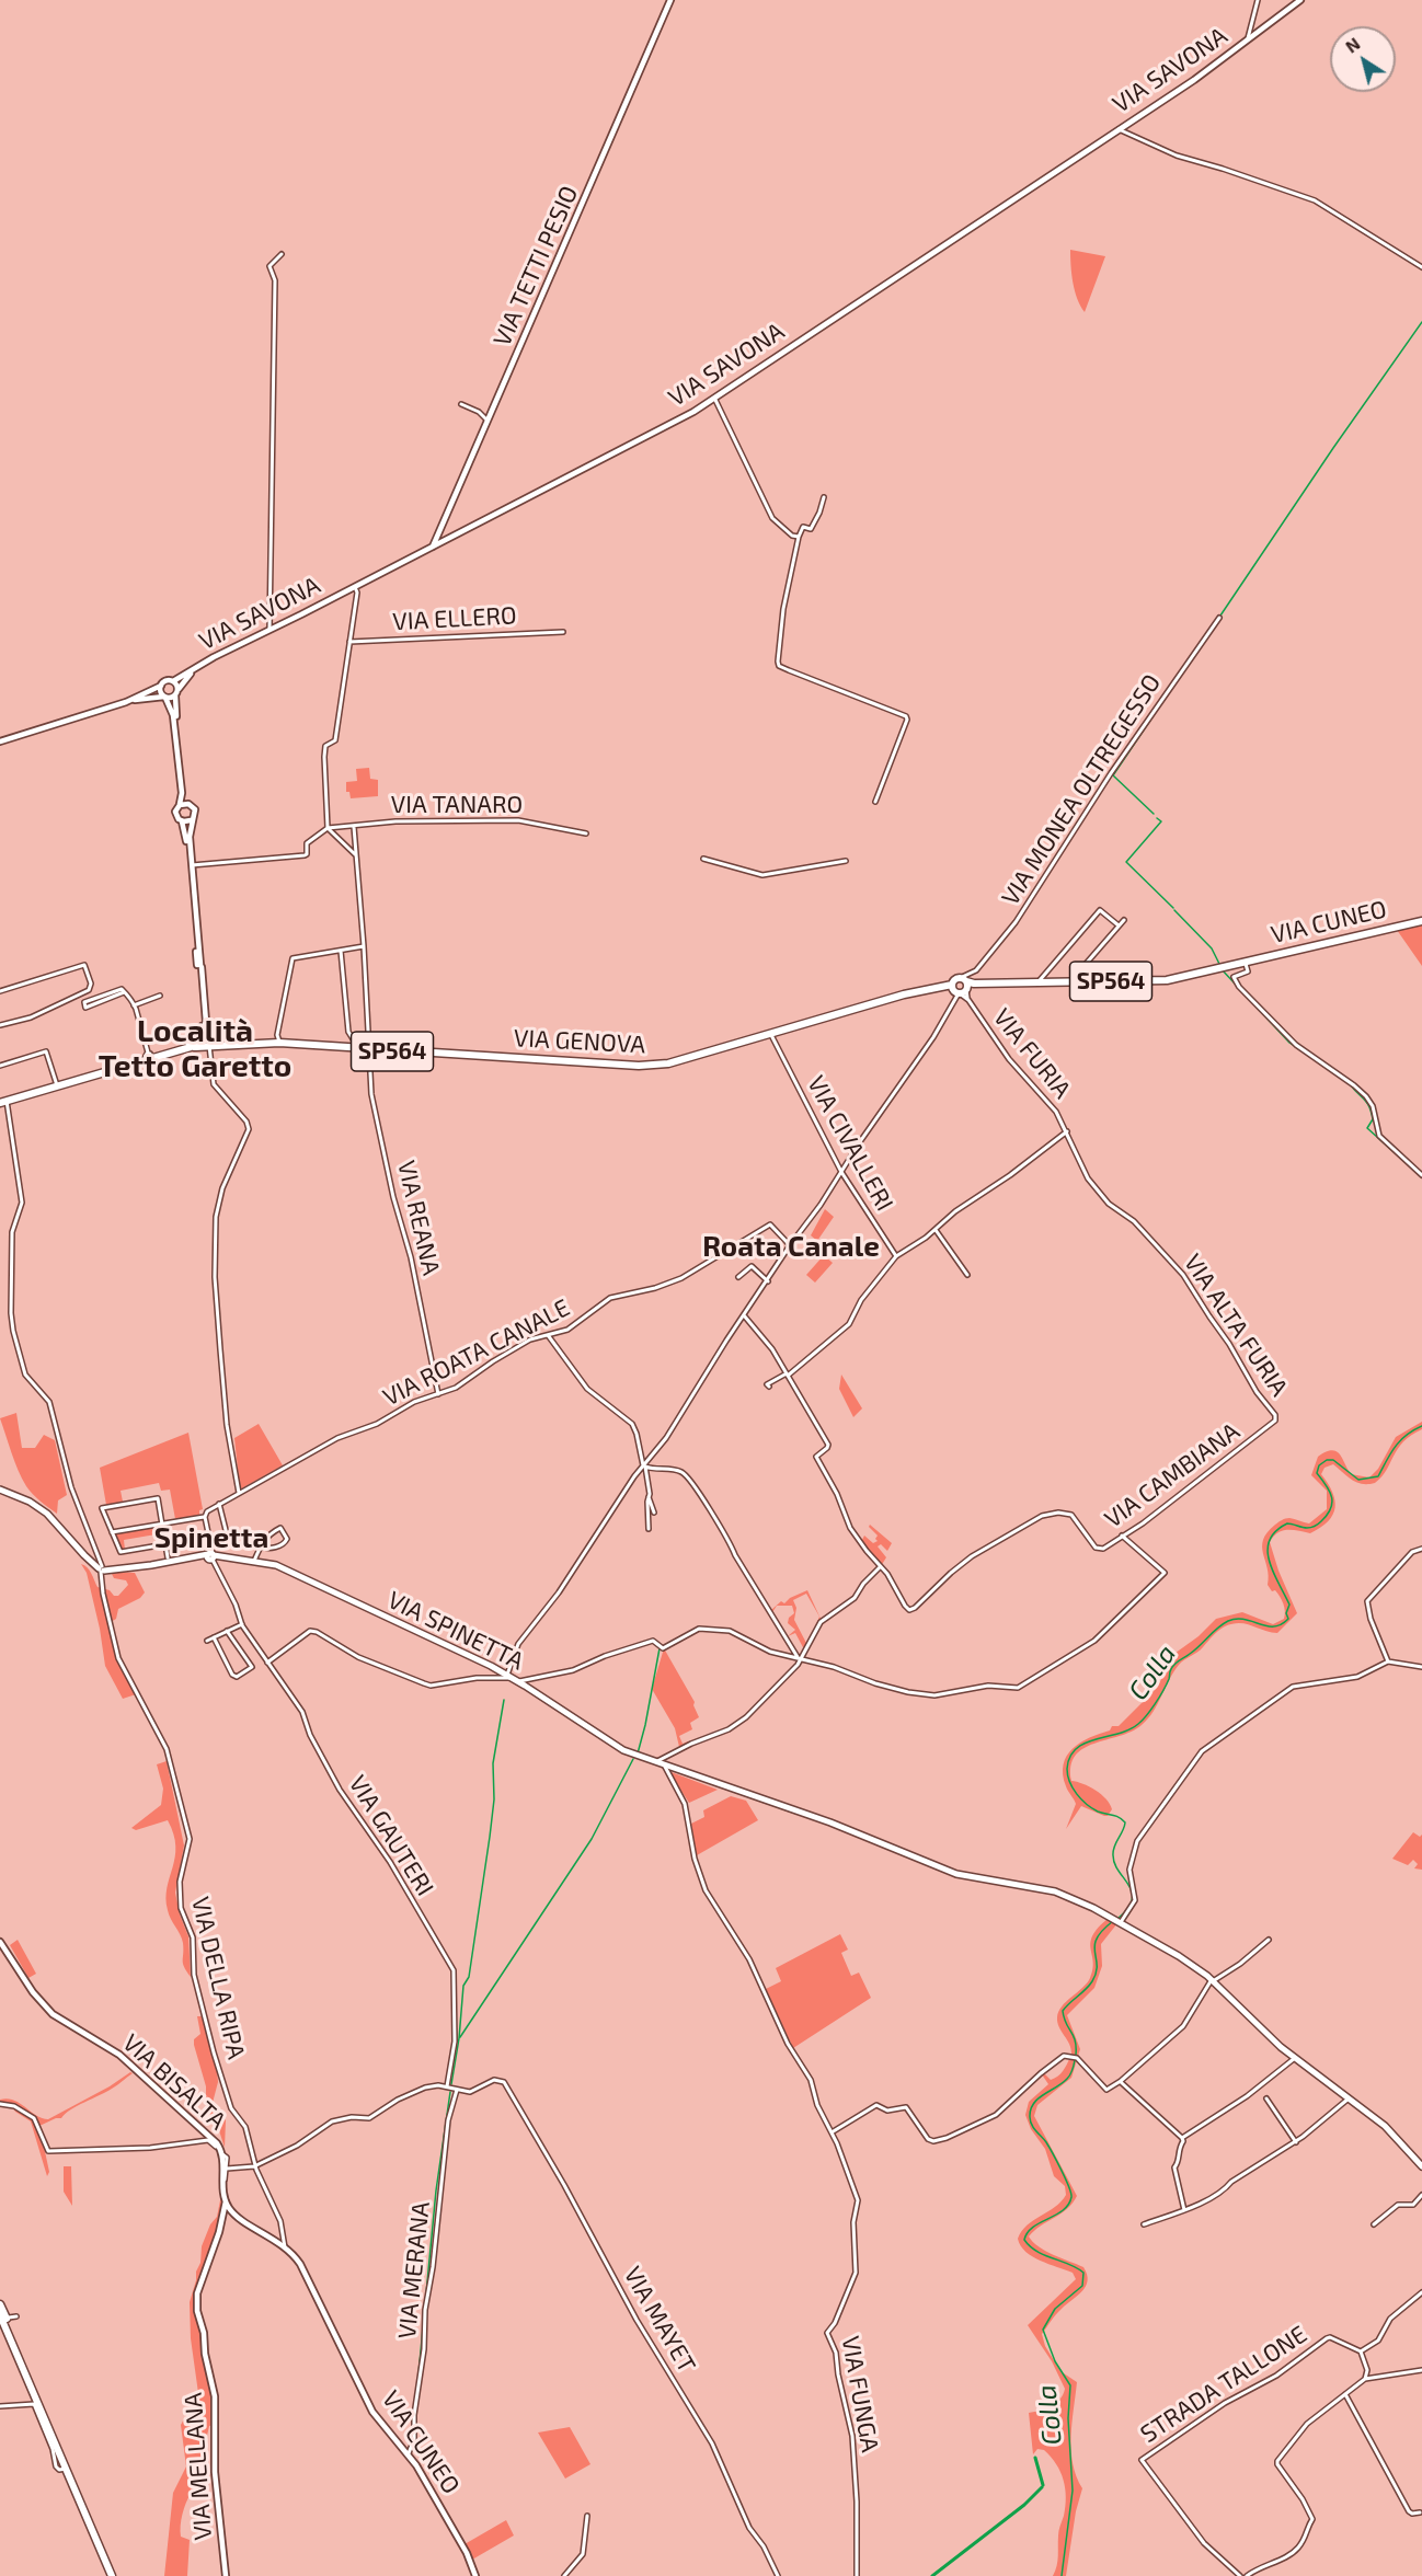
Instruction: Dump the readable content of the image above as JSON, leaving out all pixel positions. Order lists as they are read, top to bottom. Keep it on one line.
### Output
{"streets":{"main road":["VIA CUNEO","SP564","VIA GENOVA","VIA SPINETTA"],"street":["VIA SAVONA","VIA TETTI PESIO","VIA ELLERO","VIA MONEA OLTREGESSO","VIA TANARO","VIA FURIA","VIA CIVALLERI","VIA REANA","VIA ALTA FURIA","VIA ROATA CANALE","VIA CAMBIANA","VIA GAUTERI","VIA DELLA RIPA","VIA BISALTA","VIA MERANA","VIA MAYET","STRADA TALLONE","VIA FUNGA","VIA MELLANA"]},"crossings":[["VIA SAVONA","VIA TETTI PESIO"],["VIA MONEA OLTREGESSO","SP564"],["VIA MONEA OLTREGESSO","VIA GENOVA"],["VIA MONEA OLTREGESSO","VIA FURIA"],["VIA TANARO","VIA REANA"],["VIA CUNEO","SP564"],["VIA CUNEO","VIA DELLA RIPA"],["VIA CUNEO","VIA MERANA"],["SP564","VIA GENOVA"],["SP564","VIA FURIA"],["VIA GENOVA","VIA FURIA"],["VIA GENOVA","VIA CIVALLERI"],["VIA GENOVA","VIA REANA"],["VIA FURIA","VIA ALTA FURIA"],["VIA REANA","VIA ROATA CANALE"],["VIA ALTA FURIA","VIA CAMBIANA"],["VIA SPINETTA","VIA GAUTERI"],["VIA SPINETTA","VIA DELLA RIPA"],["VIA SPINETTA","VIA FUNGA"],["VIA BISALTA","VIA MELLANA"],["VIA MERANA","VIA MAYET"]],"districts":["Località Tetto Garetto","Roata Canale","Spinetta"],"water":["Colla"],"north":"top left"}
